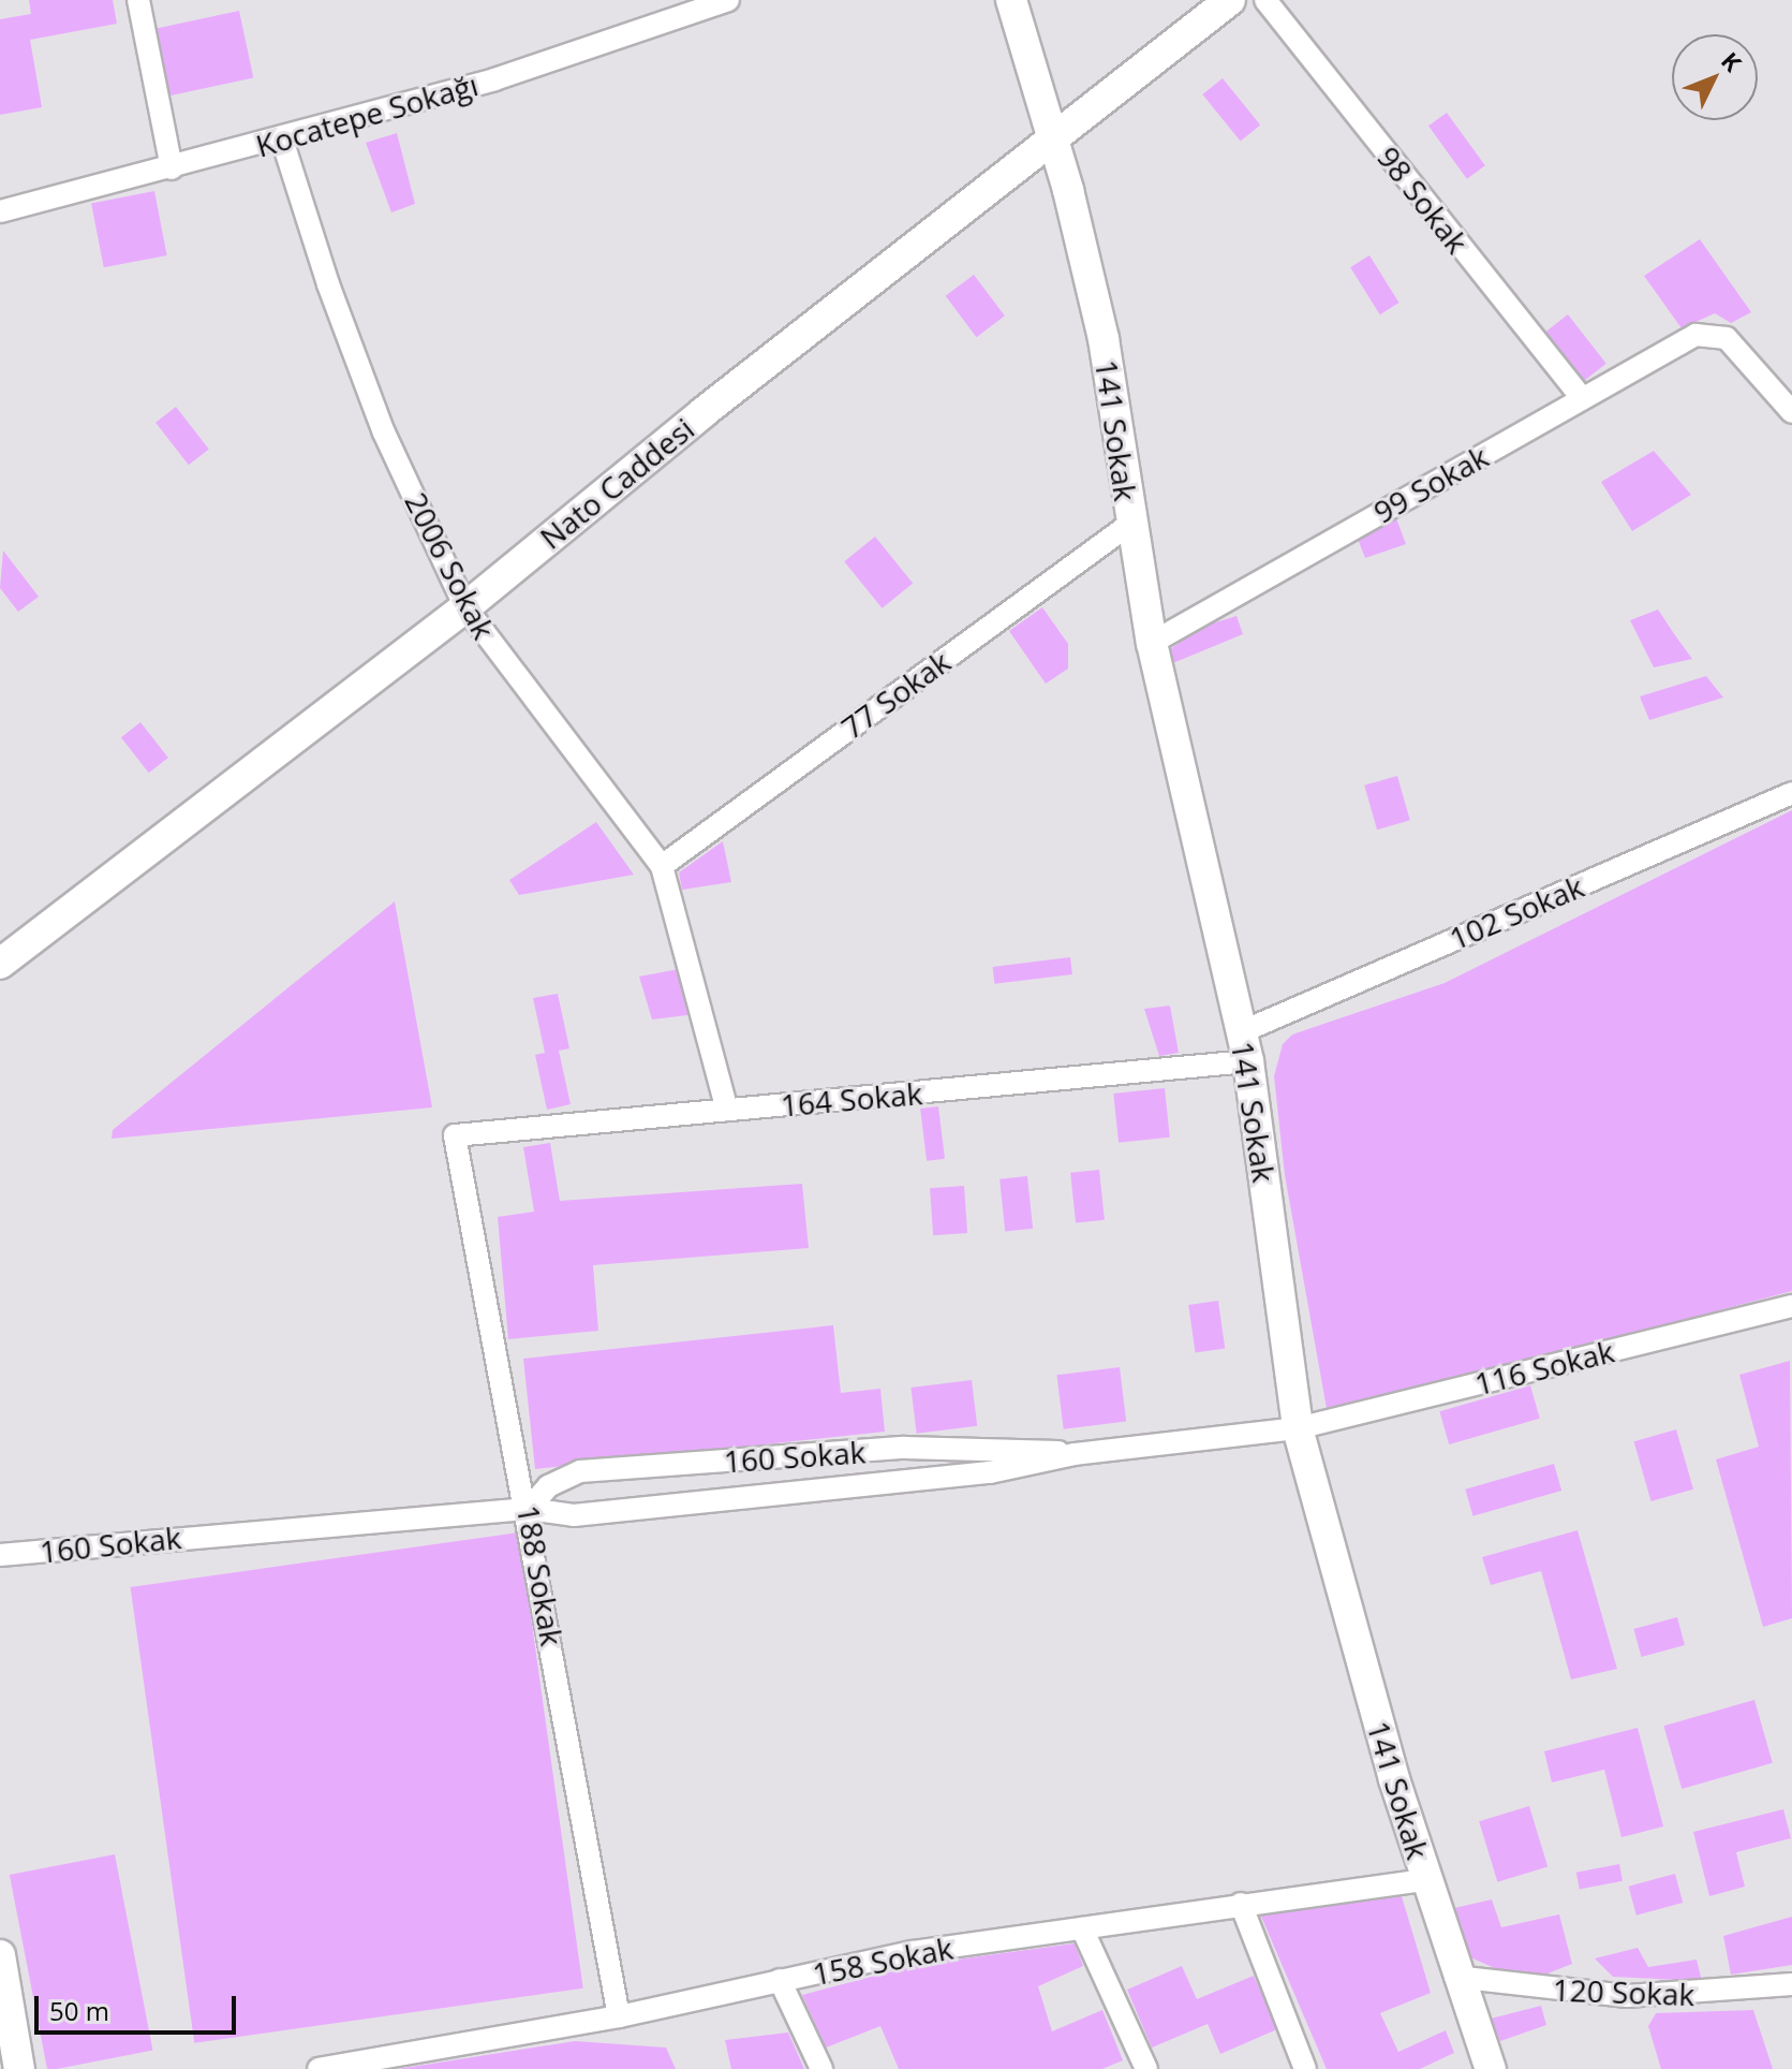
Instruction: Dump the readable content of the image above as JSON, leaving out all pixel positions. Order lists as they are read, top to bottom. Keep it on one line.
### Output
{"streets":{"street":["Kocatepe Sokağı","98 Sokak","141 Sokak","Nato Caddesi","99 Sokak","2006 Sokak","77 Sokak","102 Sokak","164 Sokak","116 Sokak","160 Sokak","188 Sokak","158 Sokak","120 Sokak"]},"crossings":[["Kocatepe Sokağı","2006 Sokak"],["98 Sokak","99 Sokak"],["141 Sokak","Nato Caddesi"],["141 Sokak","99 Sokak"],["141 Sokak","77 Sokak"],["141 Sokak","102 Sokak"],["141 Sokak","164 Sokak"],["141 Sokak","116 Sokak"],["141 Sokak","160 Sokak"],["141 Sokak","158 Sokak"],["141 Sokak","120 Sokak"],["Nato Caddesi","2006 Sokak"],["2006 Sokak","77 Sokak"],["2006 Sokak","164 Sokak"],["102 Sokak","164 Sokak"],["164 Sokak","188 Sokak"],["116 Sokak","160 Sokak"],["160 Sokak","188 Sokak"],["188 Sokak","158 Sokak"]],"scale_bar":"50 m","north":"top right"}
